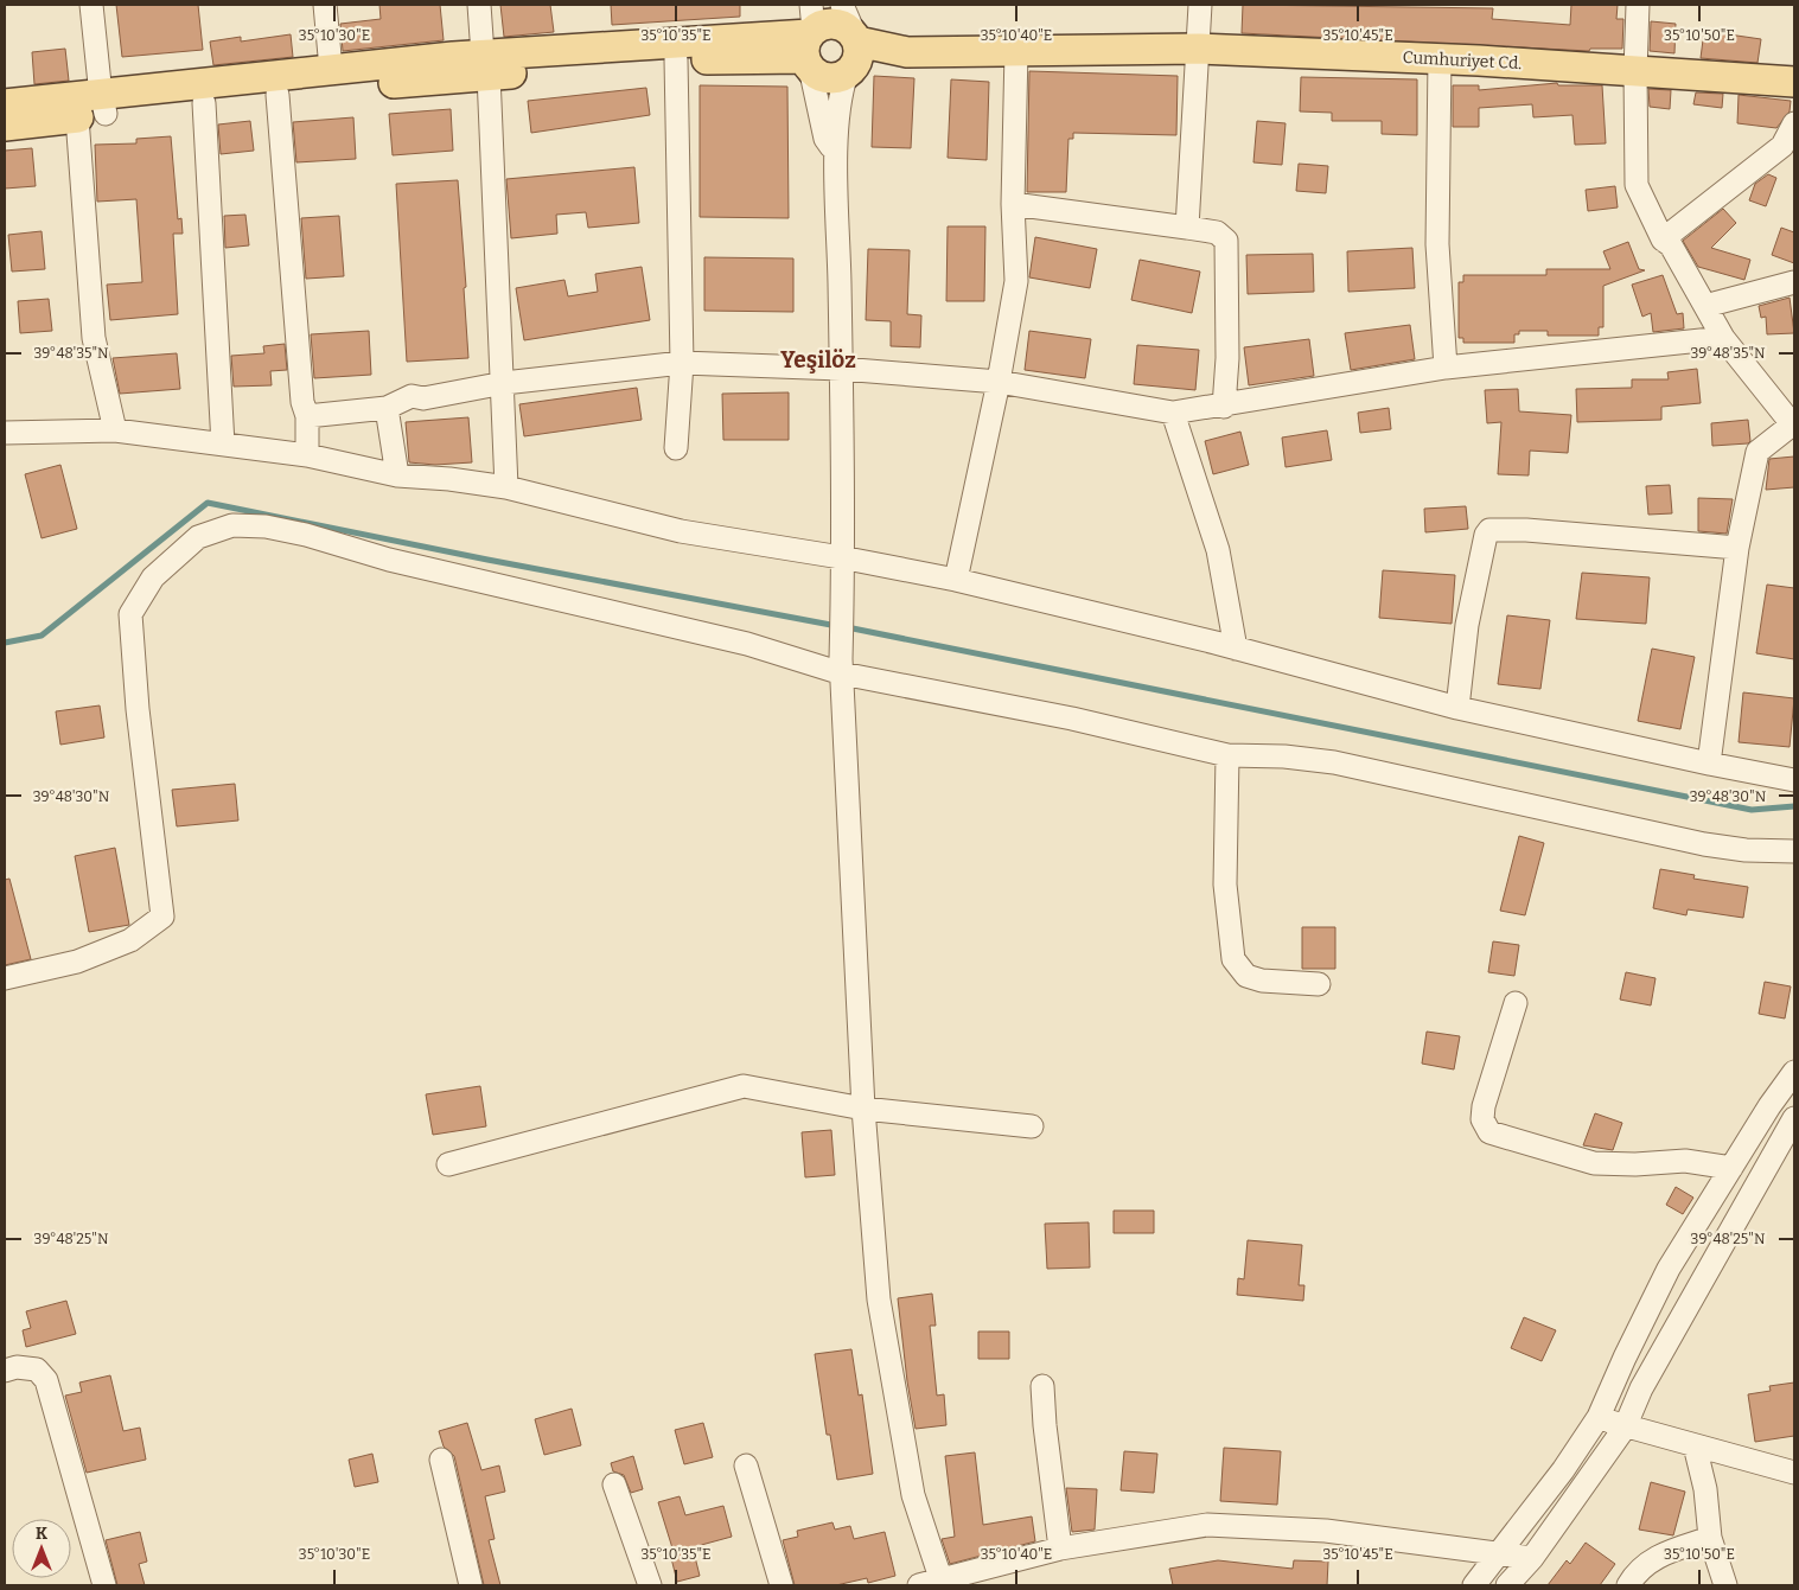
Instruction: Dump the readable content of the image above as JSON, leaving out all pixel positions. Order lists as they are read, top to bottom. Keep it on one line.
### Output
{"streets":{"main road":["Cumhuriyet Cd."]},"districts":["Yeşilöz"],"north":"top","coordinates":["35°10'30\"E","35°10'35\"E","35°10'40\"E","35°10'45\"E","35°10'50\"E","39°48'35\"N","39°48'30\"N","39°48'25\"N"]}
